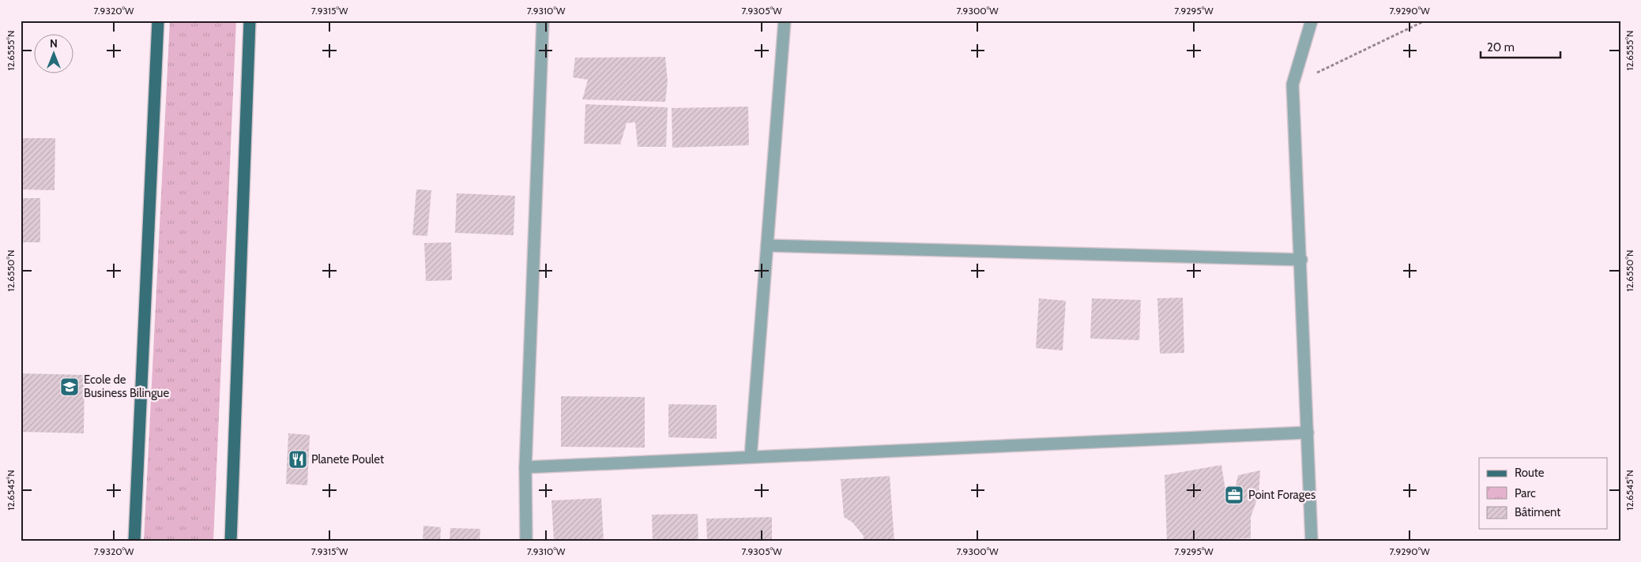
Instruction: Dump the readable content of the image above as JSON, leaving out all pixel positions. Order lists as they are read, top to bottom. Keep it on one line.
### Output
{"places":{"school or university":["Ecole de Business Bilingue"],"restaurant":["Planete Poulet"],"office":["Point Forages"]},"legend":["Route","Parc","Bâtiment"],"scale_bar":"20 m","north":"top","coordinates":["7.9320°W","7.9315°W","7.9310°W","7.9305°W","7.9300°W","7.9295°W","7.9290°W","12.6555°N","12.6550°N","12.6545°N"]}
